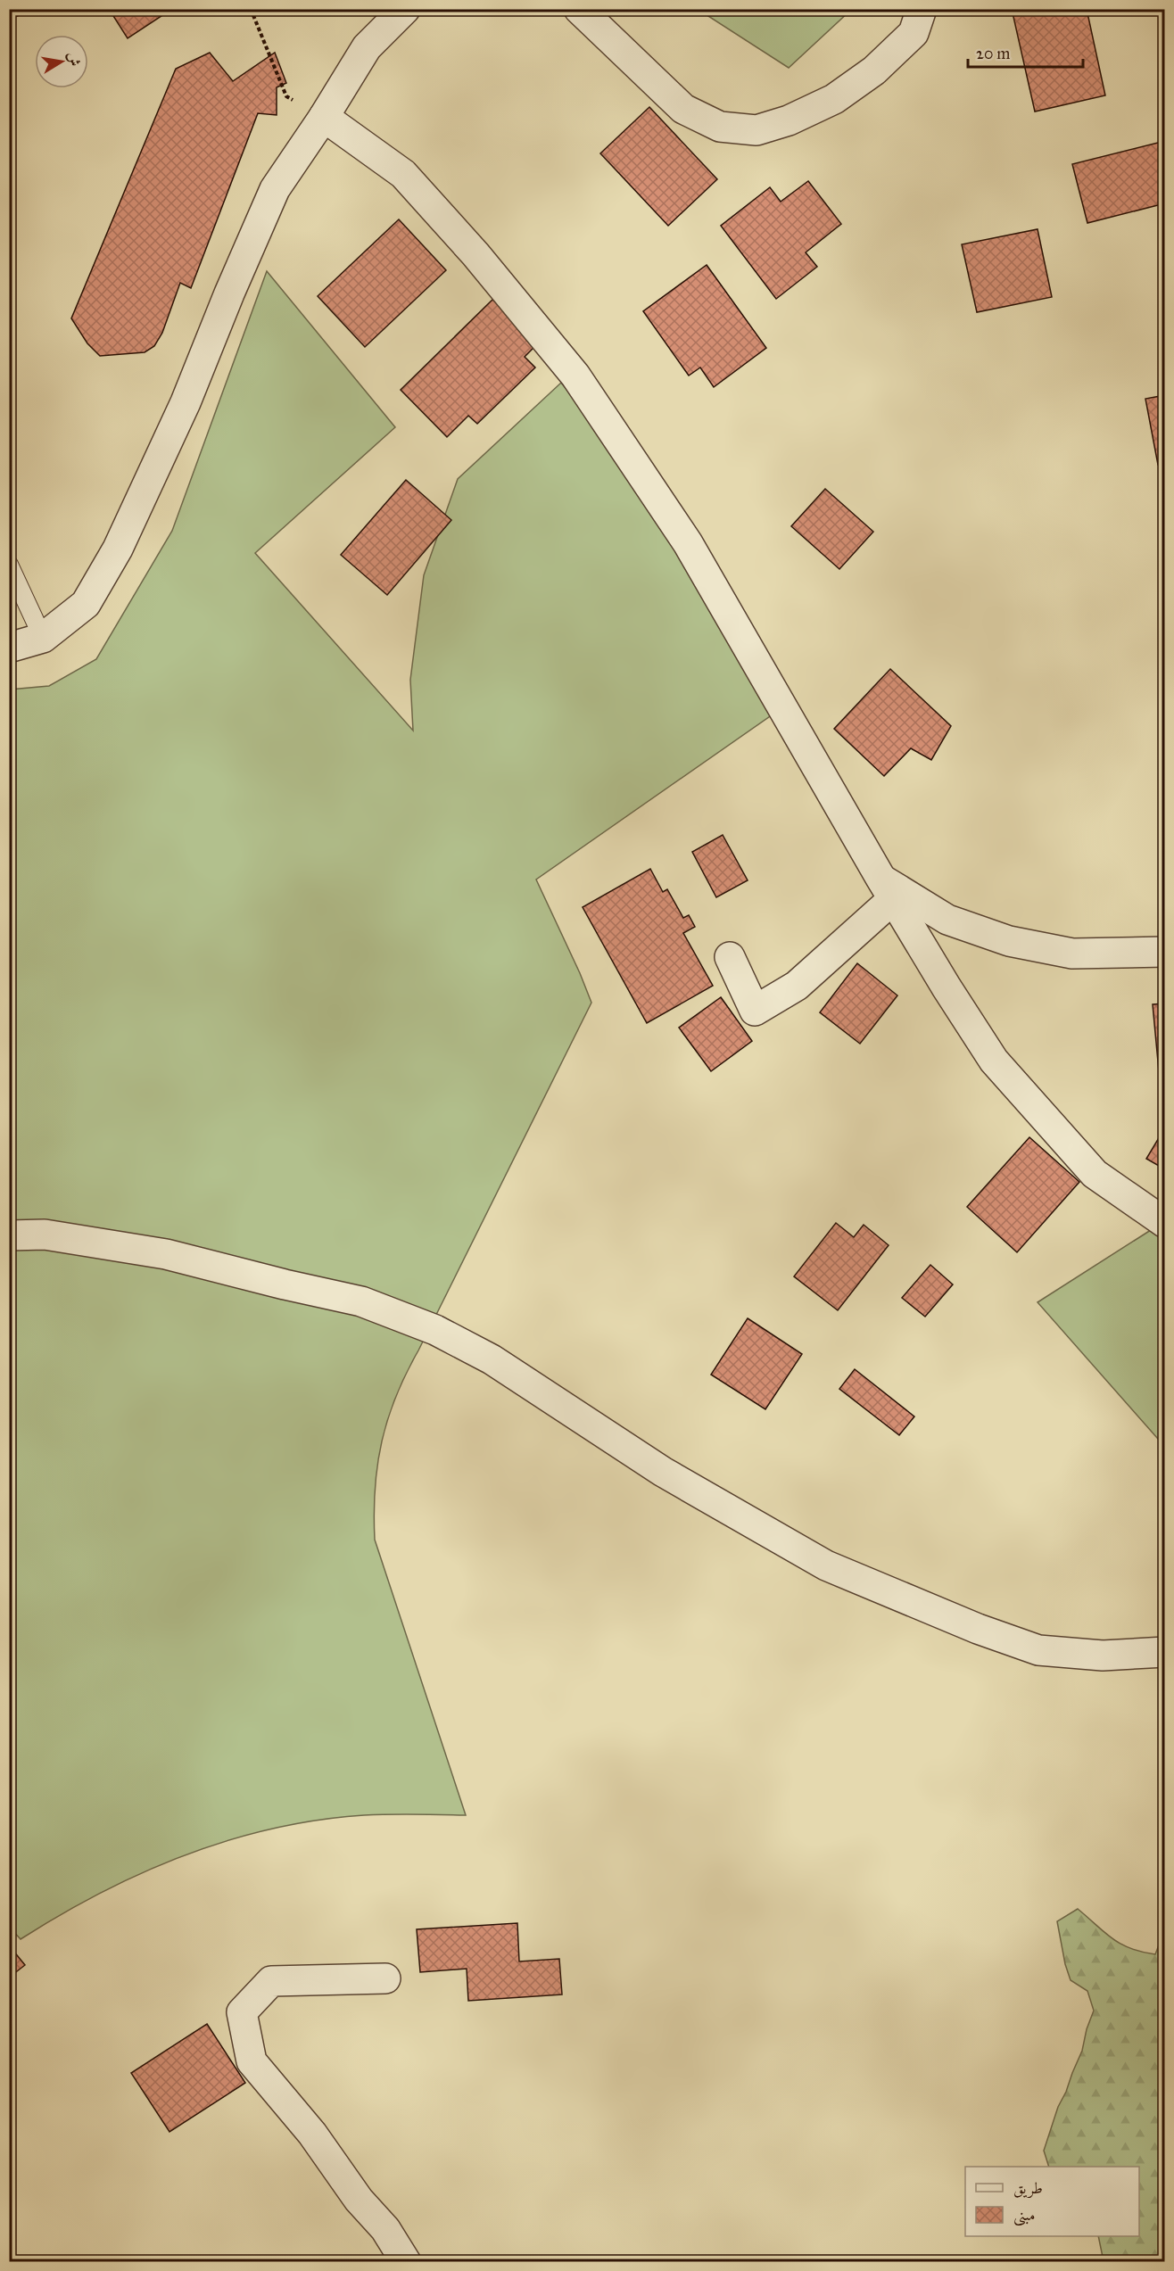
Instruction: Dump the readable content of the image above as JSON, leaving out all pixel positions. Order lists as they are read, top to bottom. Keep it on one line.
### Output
{"legend":["طريق","مبنى"],"scale_bar":"20 m","north":"right"}
